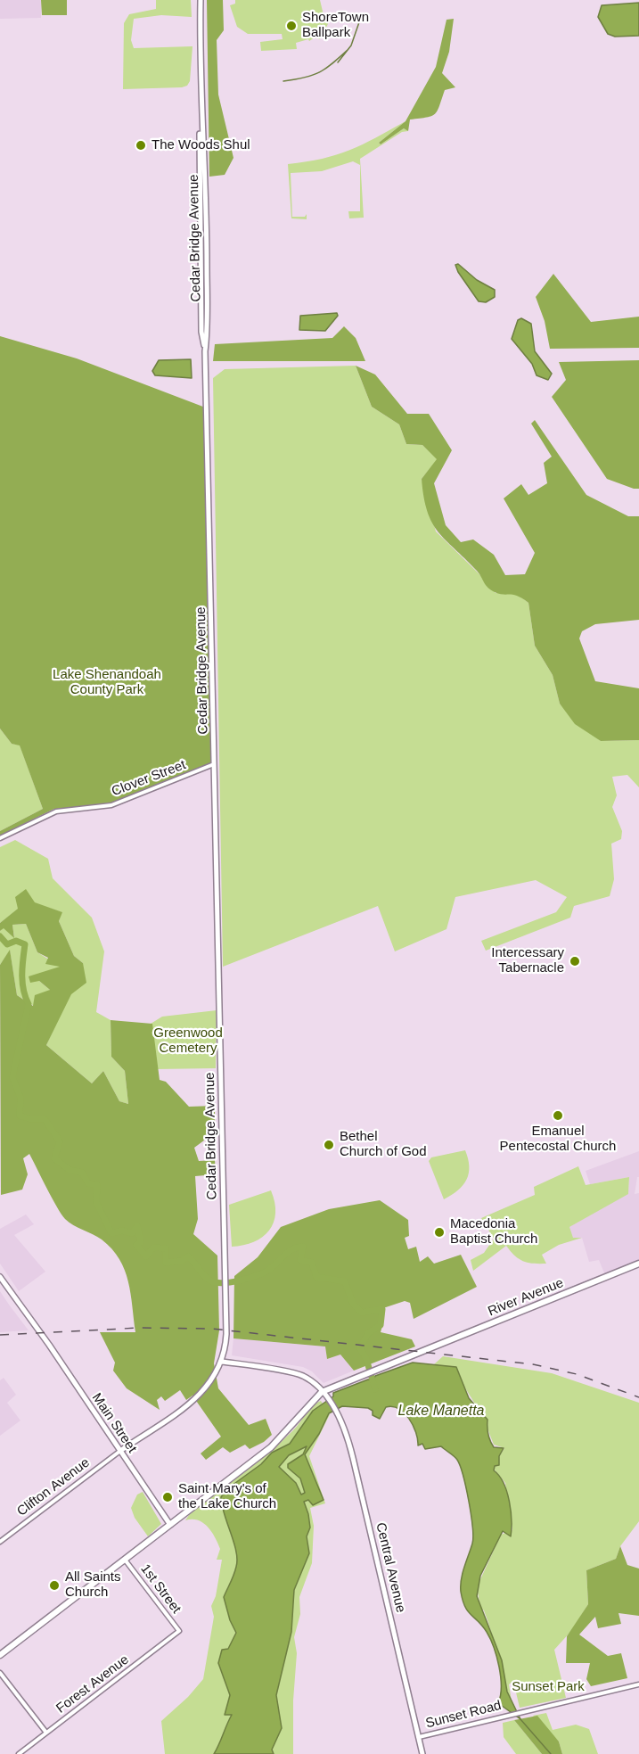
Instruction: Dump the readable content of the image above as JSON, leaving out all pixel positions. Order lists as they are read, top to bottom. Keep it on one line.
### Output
{"streets":{"highway":["River Avenue"],"main road":["Cedar Bridge Avenue","Main Street","Central Avenue"],"street":["Clover Street","Clifton Avenue","1st Street","Forest Avenue","Sunset Road"]},"crossings":[["Cedar Bridge Avenue","Clover Street"],["Cedar Bridge Avenue","Central Avenue"],["River Avenue","Central Avenue"],["Main Street","Clifton Avenue"],["Central Avenue","Sunset Road"],["1st Street","Forest Avenue"]],"water":["Lake Manetta"],"parks":["Lake Shenandoah County Park","Greenwood Cemetery","Sunset Park"],"places":["ShoreTown Ballpark","The Woods Shul","Intercessary Tabernacle","Emanuel Pentecostal Church","Bethel Church of God","Macedonia Baptist Church","Saint Mary's of the Lake Church","All Saints Church"]}
